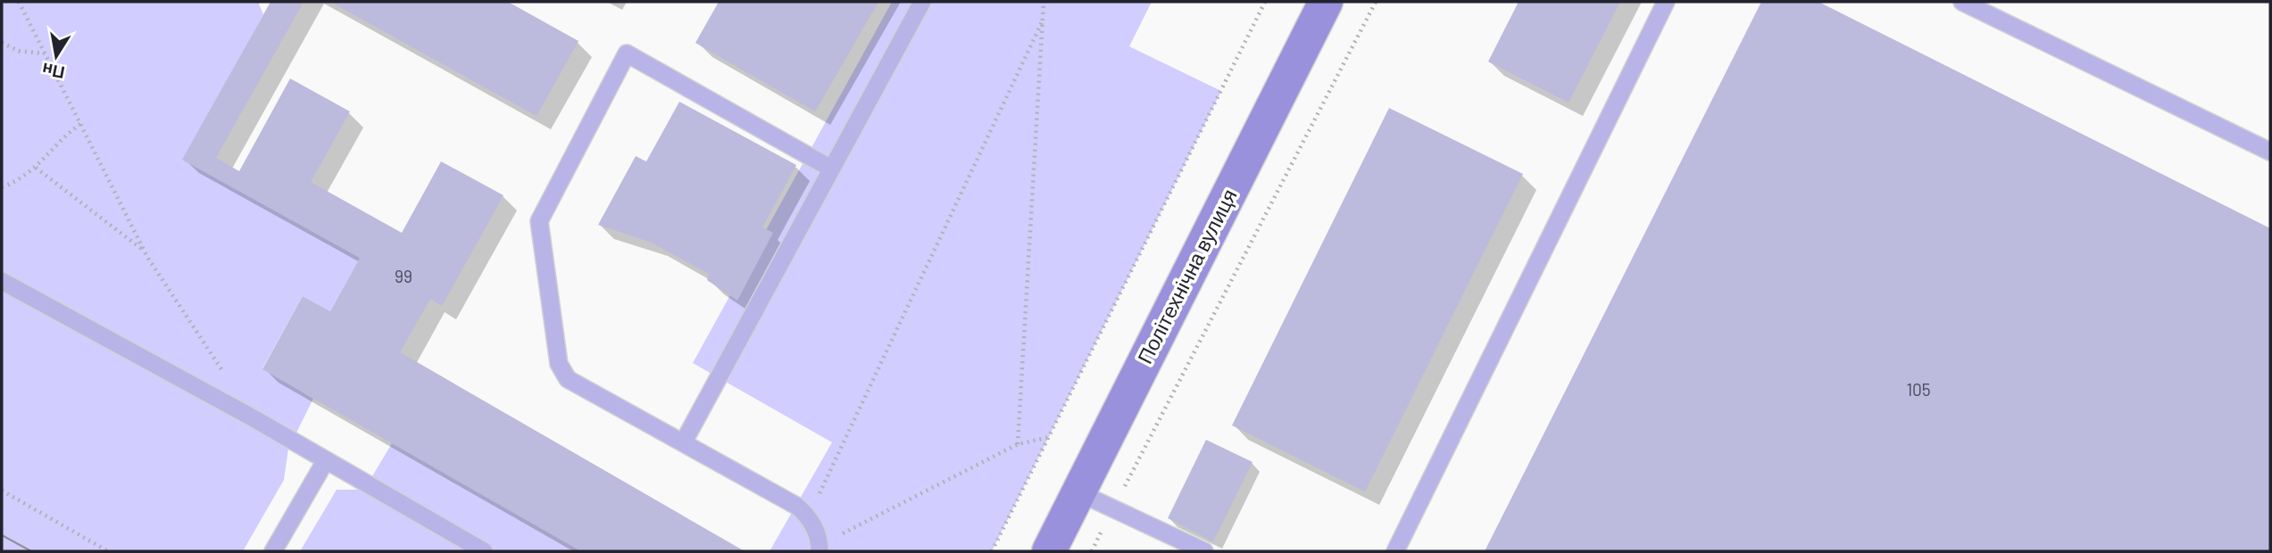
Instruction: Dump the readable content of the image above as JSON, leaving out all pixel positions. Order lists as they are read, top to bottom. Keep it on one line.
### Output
{"streets":{"street":["Політехнічна вулиця"]},"house_numbers":["99","105"],"north":"bottom"}
